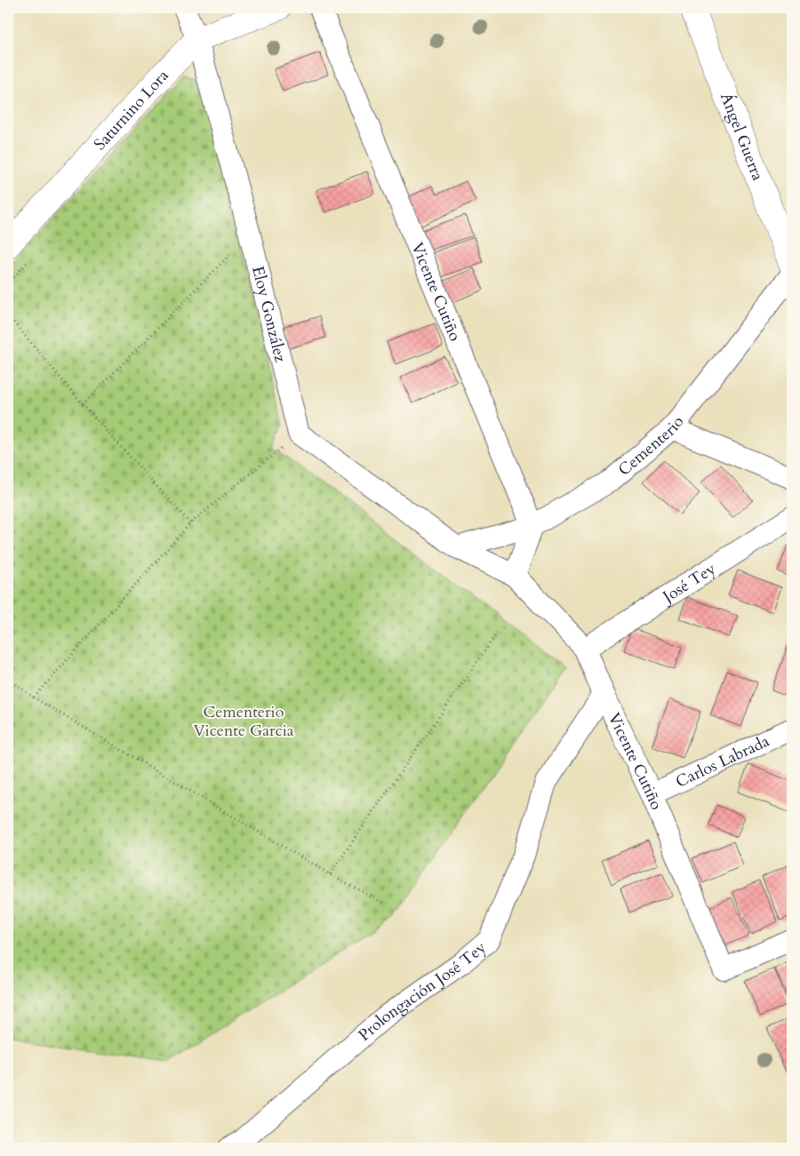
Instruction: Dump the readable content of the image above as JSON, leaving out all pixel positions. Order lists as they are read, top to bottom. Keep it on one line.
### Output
{"streets":{"street":["Saturnino Lora","Ángel Guerra","Vicente Cutiño","Eloy González","Cementerio","José Tey","Carlos Labrada","Prolongación José Tey"]},"crossings":[["Saturnino Lora","Eloy González"],["Vicente Cutiño","Cementerio"],["Vicente Cutiño","José Tey"],["Vicente Cutiño","Carlos Labrada"],["Vicente Cutiño","Prolongación José Tey"]],"parks":["Cementerio Vicente Garcia"]}
